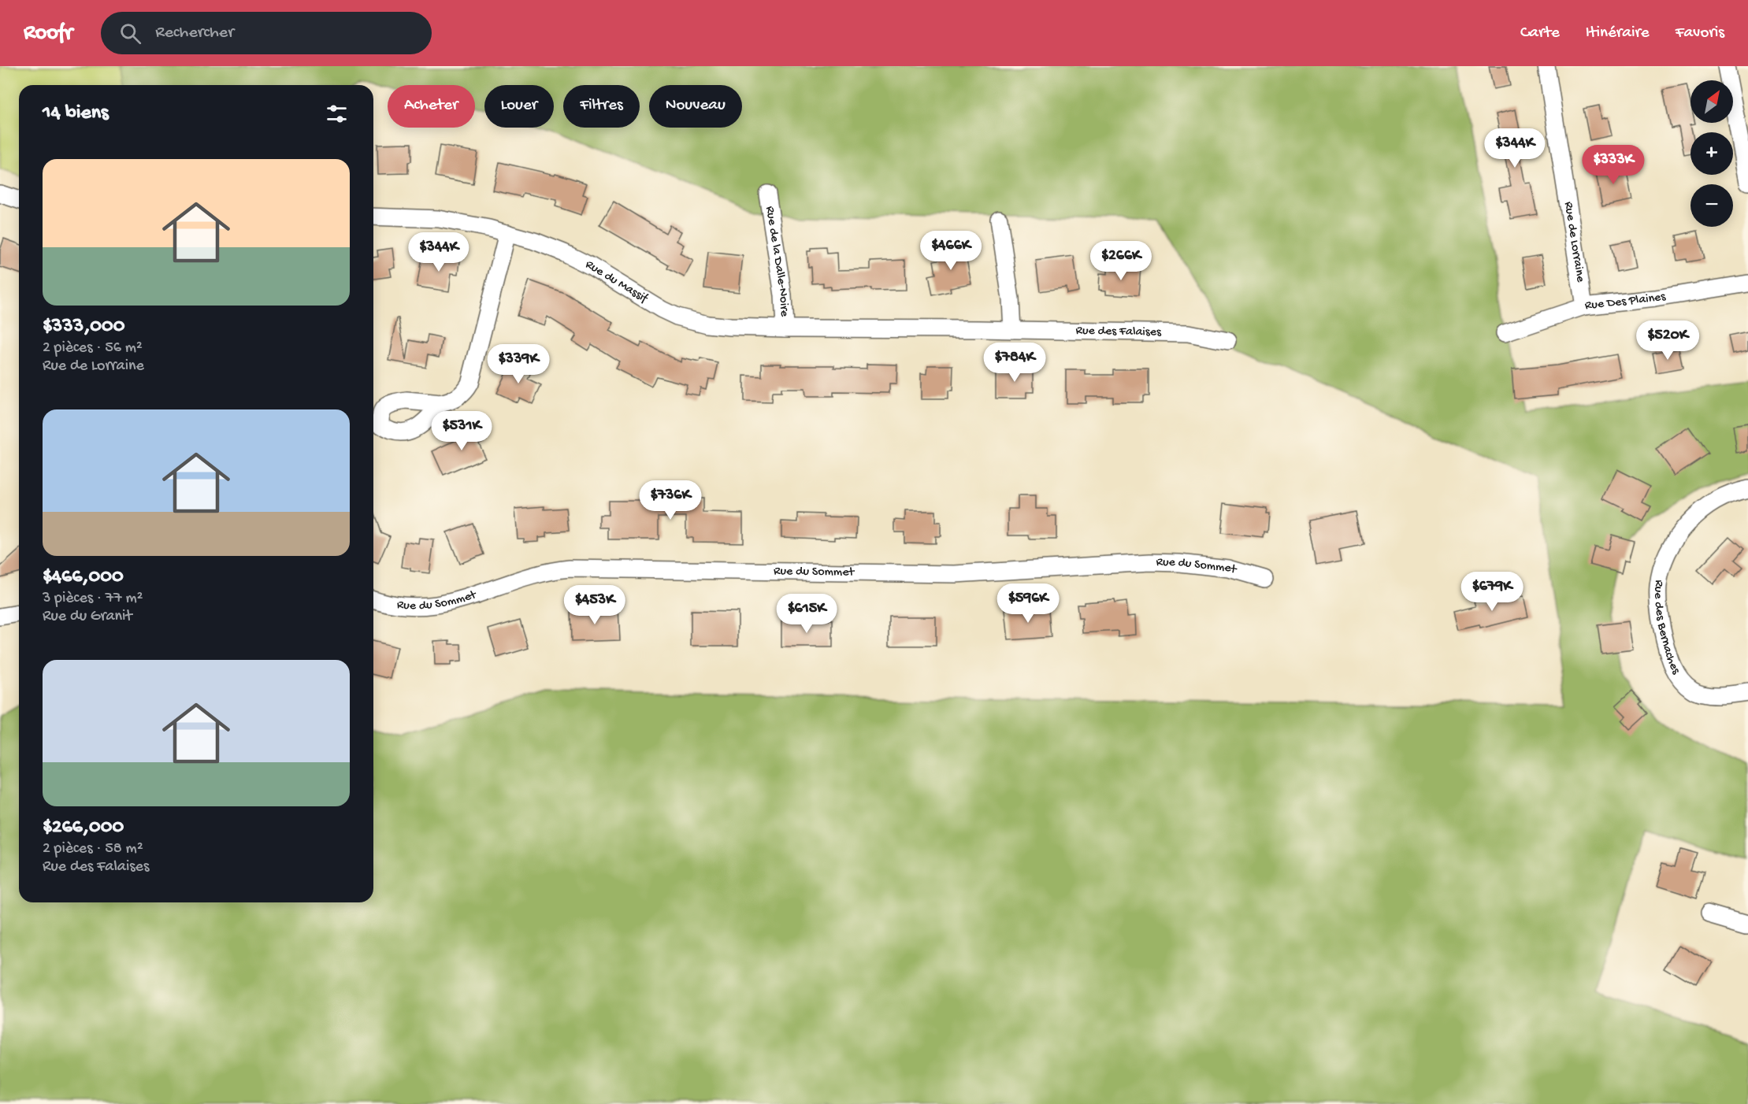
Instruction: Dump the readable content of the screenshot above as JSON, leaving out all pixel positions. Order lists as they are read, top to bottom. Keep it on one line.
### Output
{"streets":{"street":["Rue de Lorraine","Rue de la Dalle-Noire","Rue du Massif","Rue Des Plaines","Rue des Falaises","Rue du Sommet","Rue des Bernaches"]},"crossings":[["Rue de Lorraine","Rue Des Plaines"],["Rue de la Dalle-Noire","Rue du Massif"],["Rue du Massif","Rue des Falaises"]],"north":"top right","page":{"header":"Roofr","search":"Rechercher","nav":["Carte","Itinéraire","Favoris"],"map_buttons":["+","−"],"chip":["Acheter","Louer","Filtres","Nouveau"],"heading":"14 biens","price":["$344K","$333K","$466K","$344K","$266K","$520K","$784K","$339K","$531K","$736K","$679K","$596K","$453K","$615K"],"list":[{"name":"$333,000","note":"2 pièces · 56 m² · Rue de Lorraine"},{"name":"$466,000","note":"3 pièces · 77 m² · Rue du Granit"},{"name":"$266,000","note":"2 pièces · 58 m² · Rue des Falaises"}]}}
